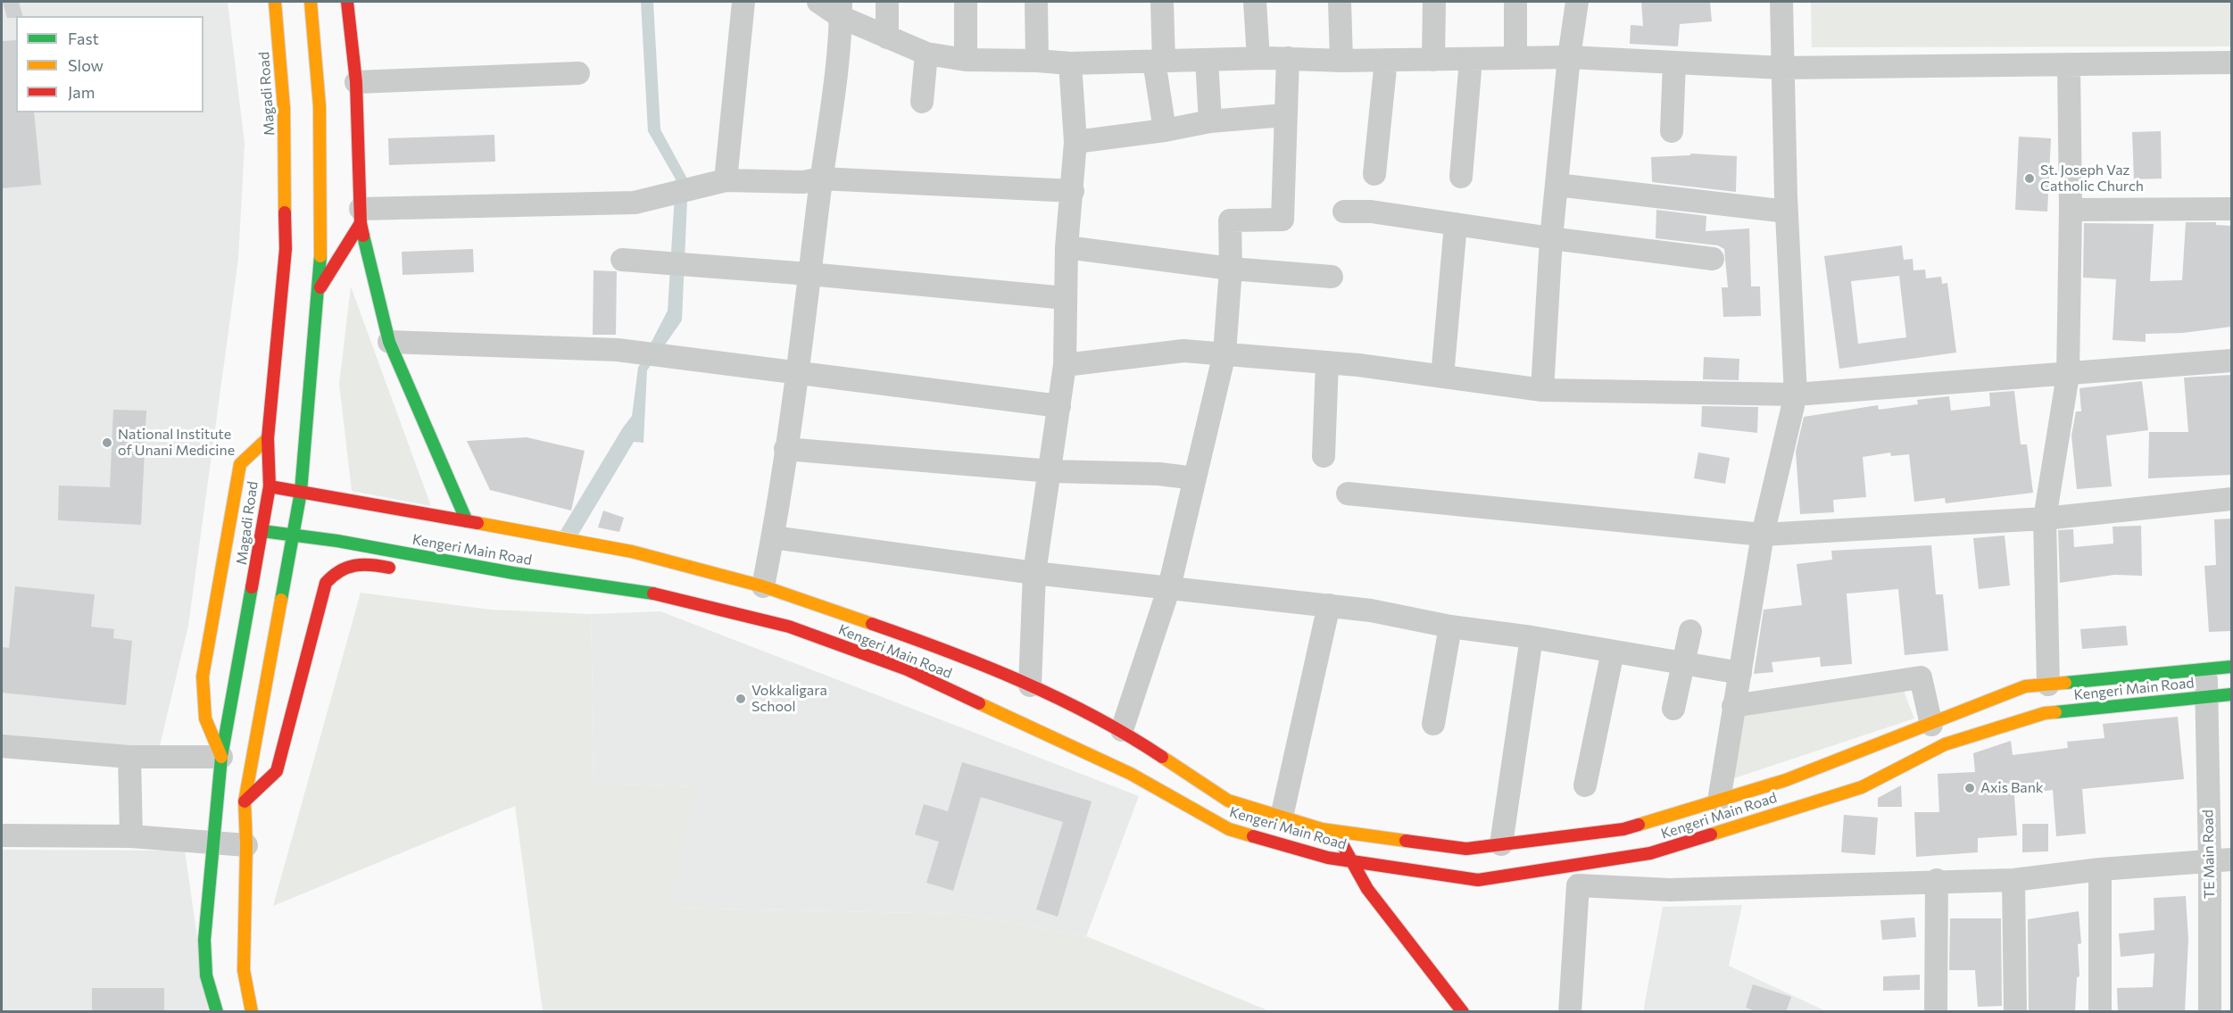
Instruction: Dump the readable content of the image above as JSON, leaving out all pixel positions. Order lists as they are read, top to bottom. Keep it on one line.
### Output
{"streets":{"main road":["Magadi Road","Kengeri Main Road"],"street":["TE Main Road"]},"crossings":[["Magadi Road","Kengeri Main Road"],["Kengeri Main Road","TE Main Road"]],"places":["St. Joseph Vaz Catholic Church","National Institute of Unani Medicine","Vokkaligara School","Axis Bank"],"legend":["Fast","Slow","Jam"]}
